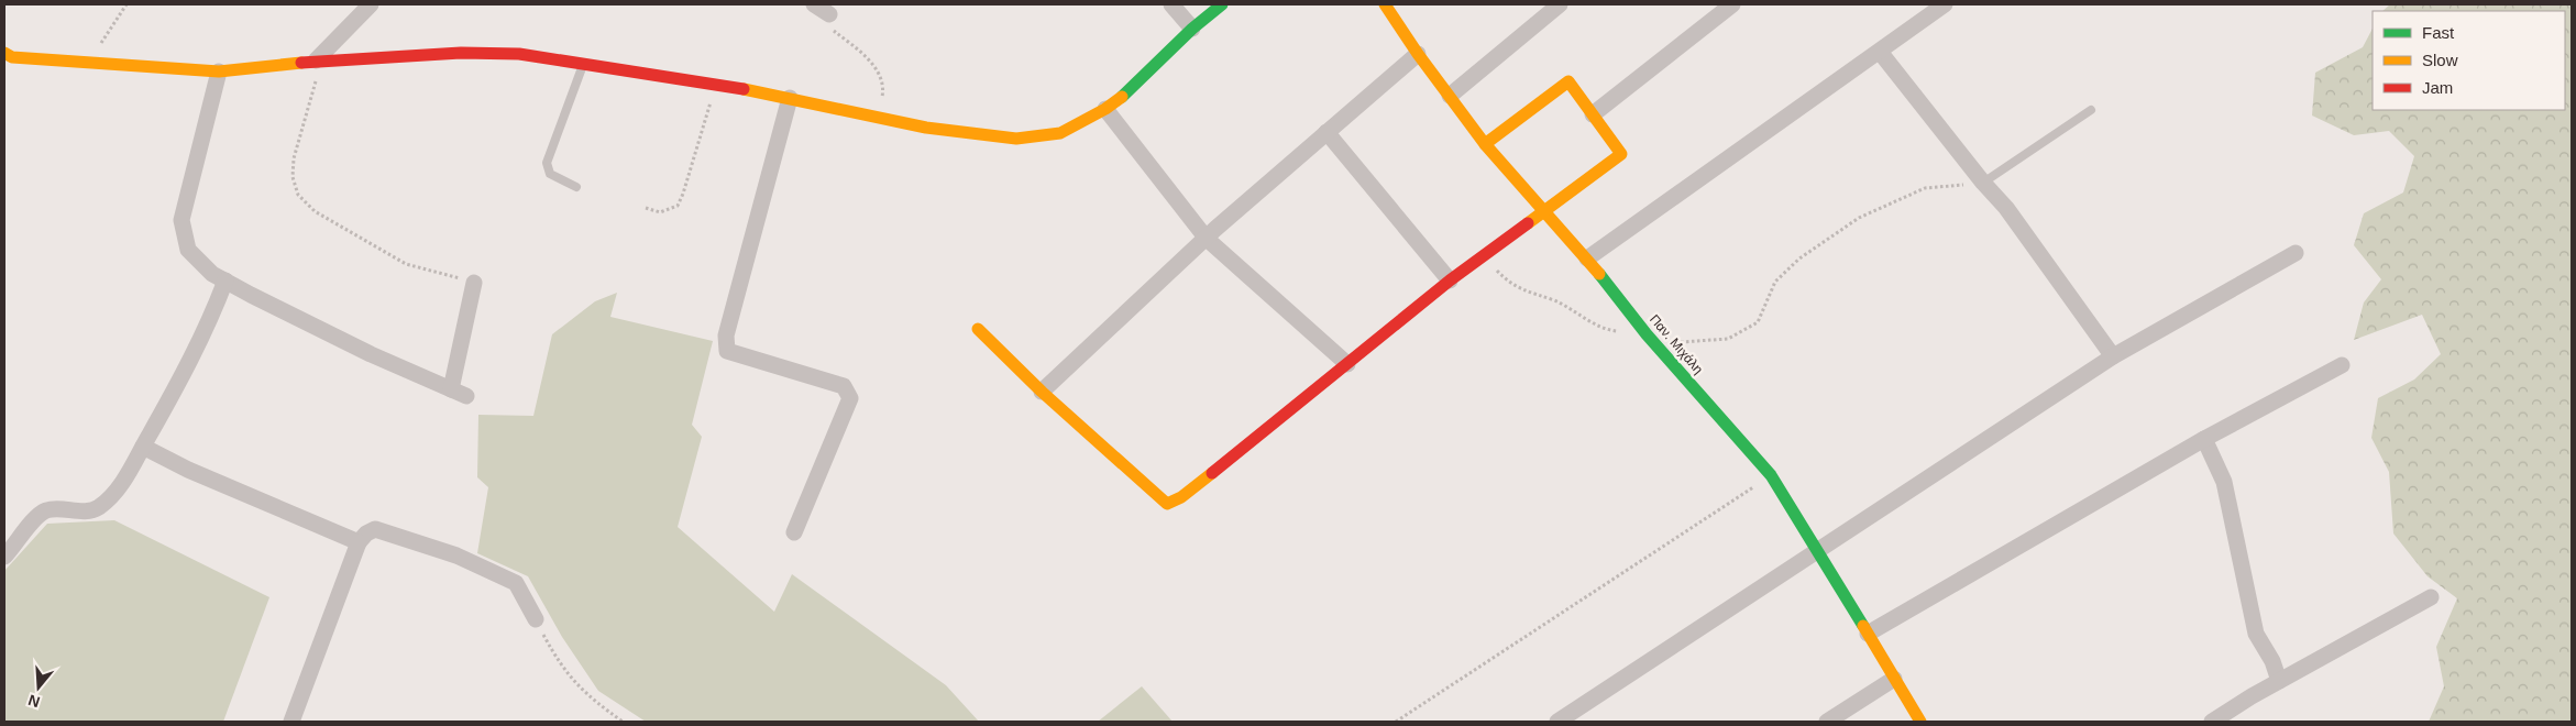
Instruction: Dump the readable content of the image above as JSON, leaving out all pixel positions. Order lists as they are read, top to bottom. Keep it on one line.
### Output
{"streets":{"street":["Παν. Μιχάλη"]},"legend":["Fast","Slow","Jam"],"north":"bottom"}
